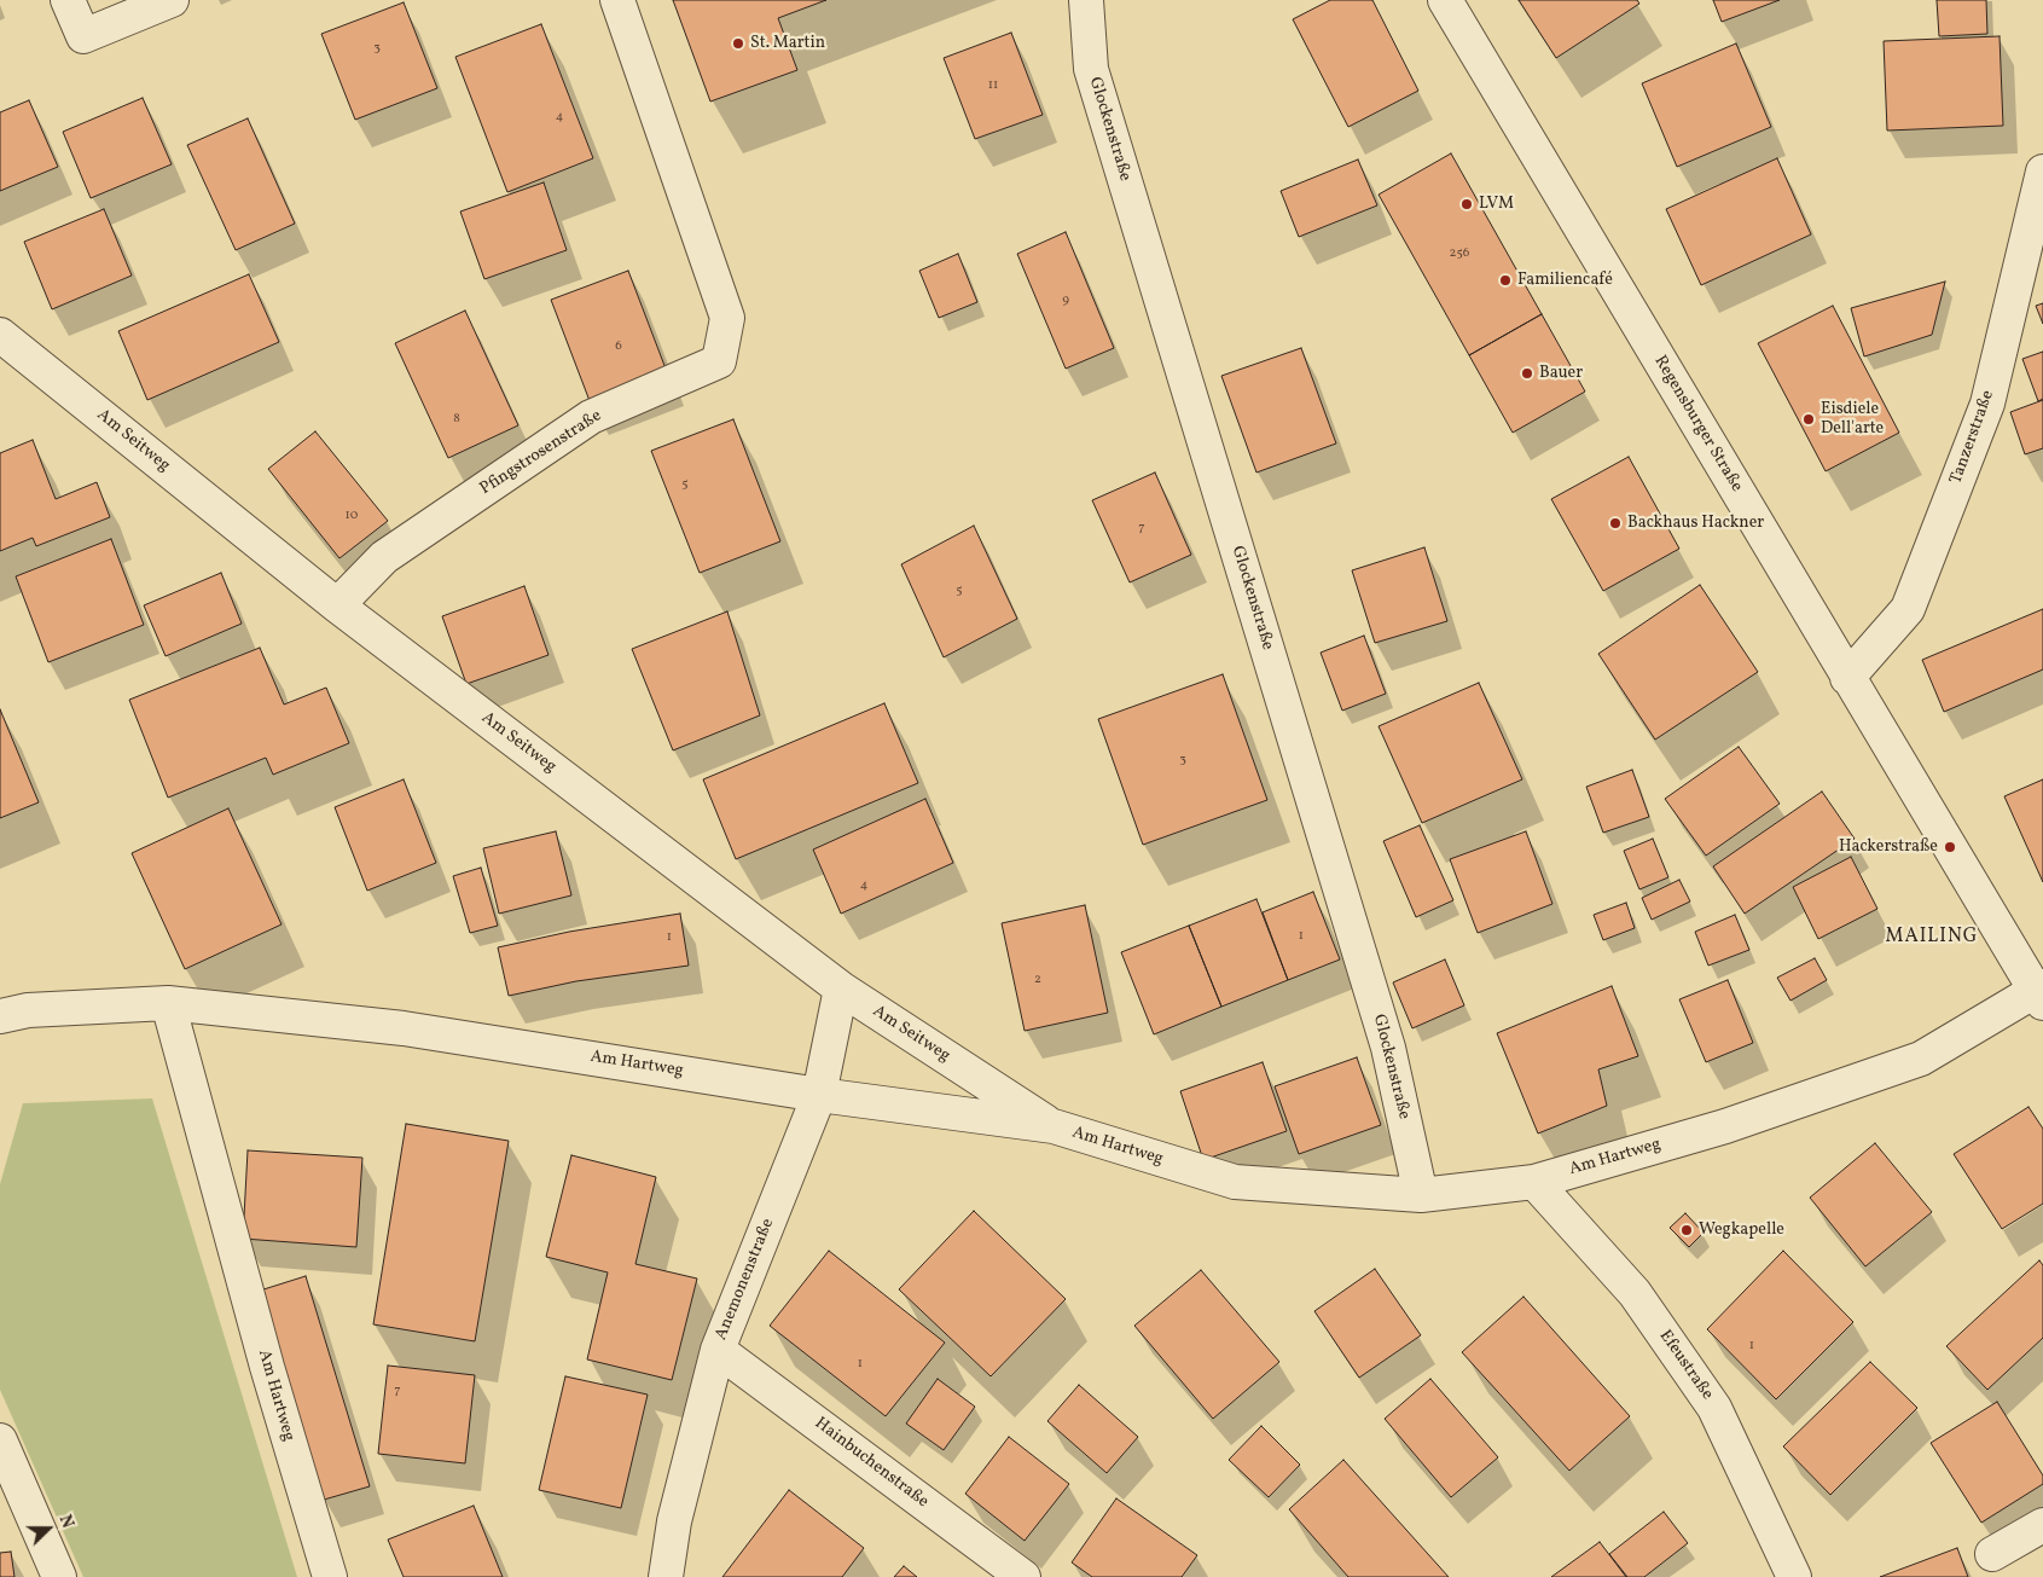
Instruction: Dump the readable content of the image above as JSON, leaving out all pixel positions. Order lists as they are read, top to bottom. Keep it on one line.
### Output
{"streets":{"street":["Glockenstraße","Regensburger Straße","Tanzerstraße","Am Seitweg","Pfingstrosenstraße","Am Hartweg","Anemonenstraße","Efeustraße","Hainbuchenstraße"]},"crossings":[["Glockenstraße","Am Hartweg"],["Regensburger Straße","Tanzerstraße"],["Regensburger Straße","Am Hartweg"],["Am Seitweg","Pfingstrosenstraße"],["Am Seitweg","Am Hartweg"],["Am Seitweg","Anemonenstraße"],["Am Hartweg","Anemonenstraße"],["Am Hartweg","Efeustraße"],["Anemonenstraße","Hainbuchenstraße"]],"districts":["MAILING"],"places":["St. Martin","LVM","Familiencafé","Bauer","Eisdiele Dell'arte","Backhaus Hackner","Hackerstraße","Wegkapelle"],"house_numbers":["3","11","4","256","9","6","8","5","10","7","5","3","4","1","1","2","1","1","7"],"north":"right"}
